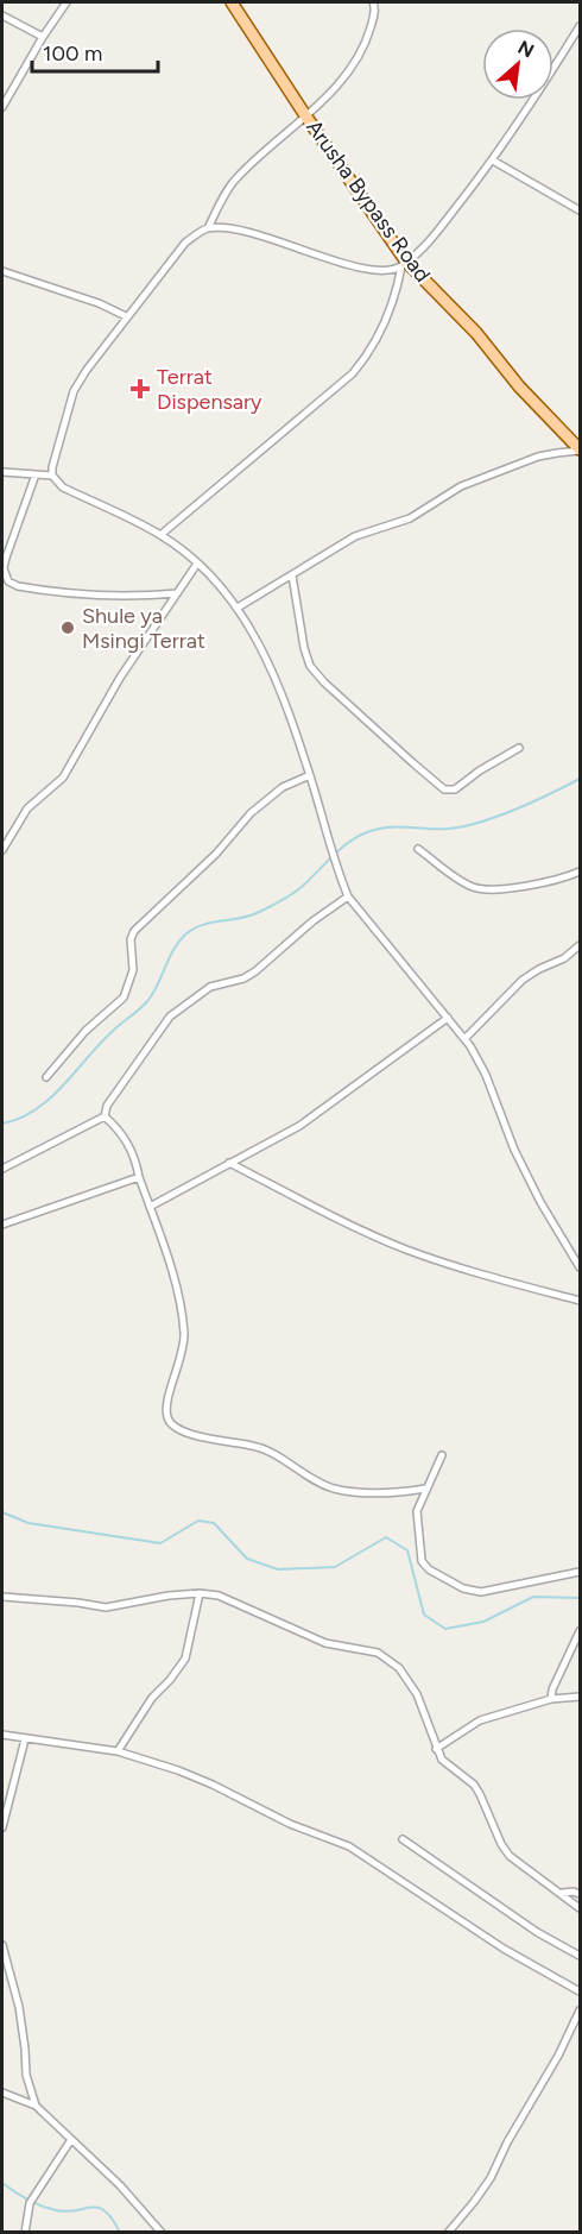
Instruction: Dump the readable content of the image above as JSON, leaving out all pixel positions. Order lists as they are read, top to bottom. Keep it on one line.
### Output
{"streets":{"main road":["Arusha Bypass Road"]},"places":{"health":["Terrat Dispensary"],"other":["Shule ya Msingi Terrat"]},"scale_bar":"100 m","north":"top right"}
